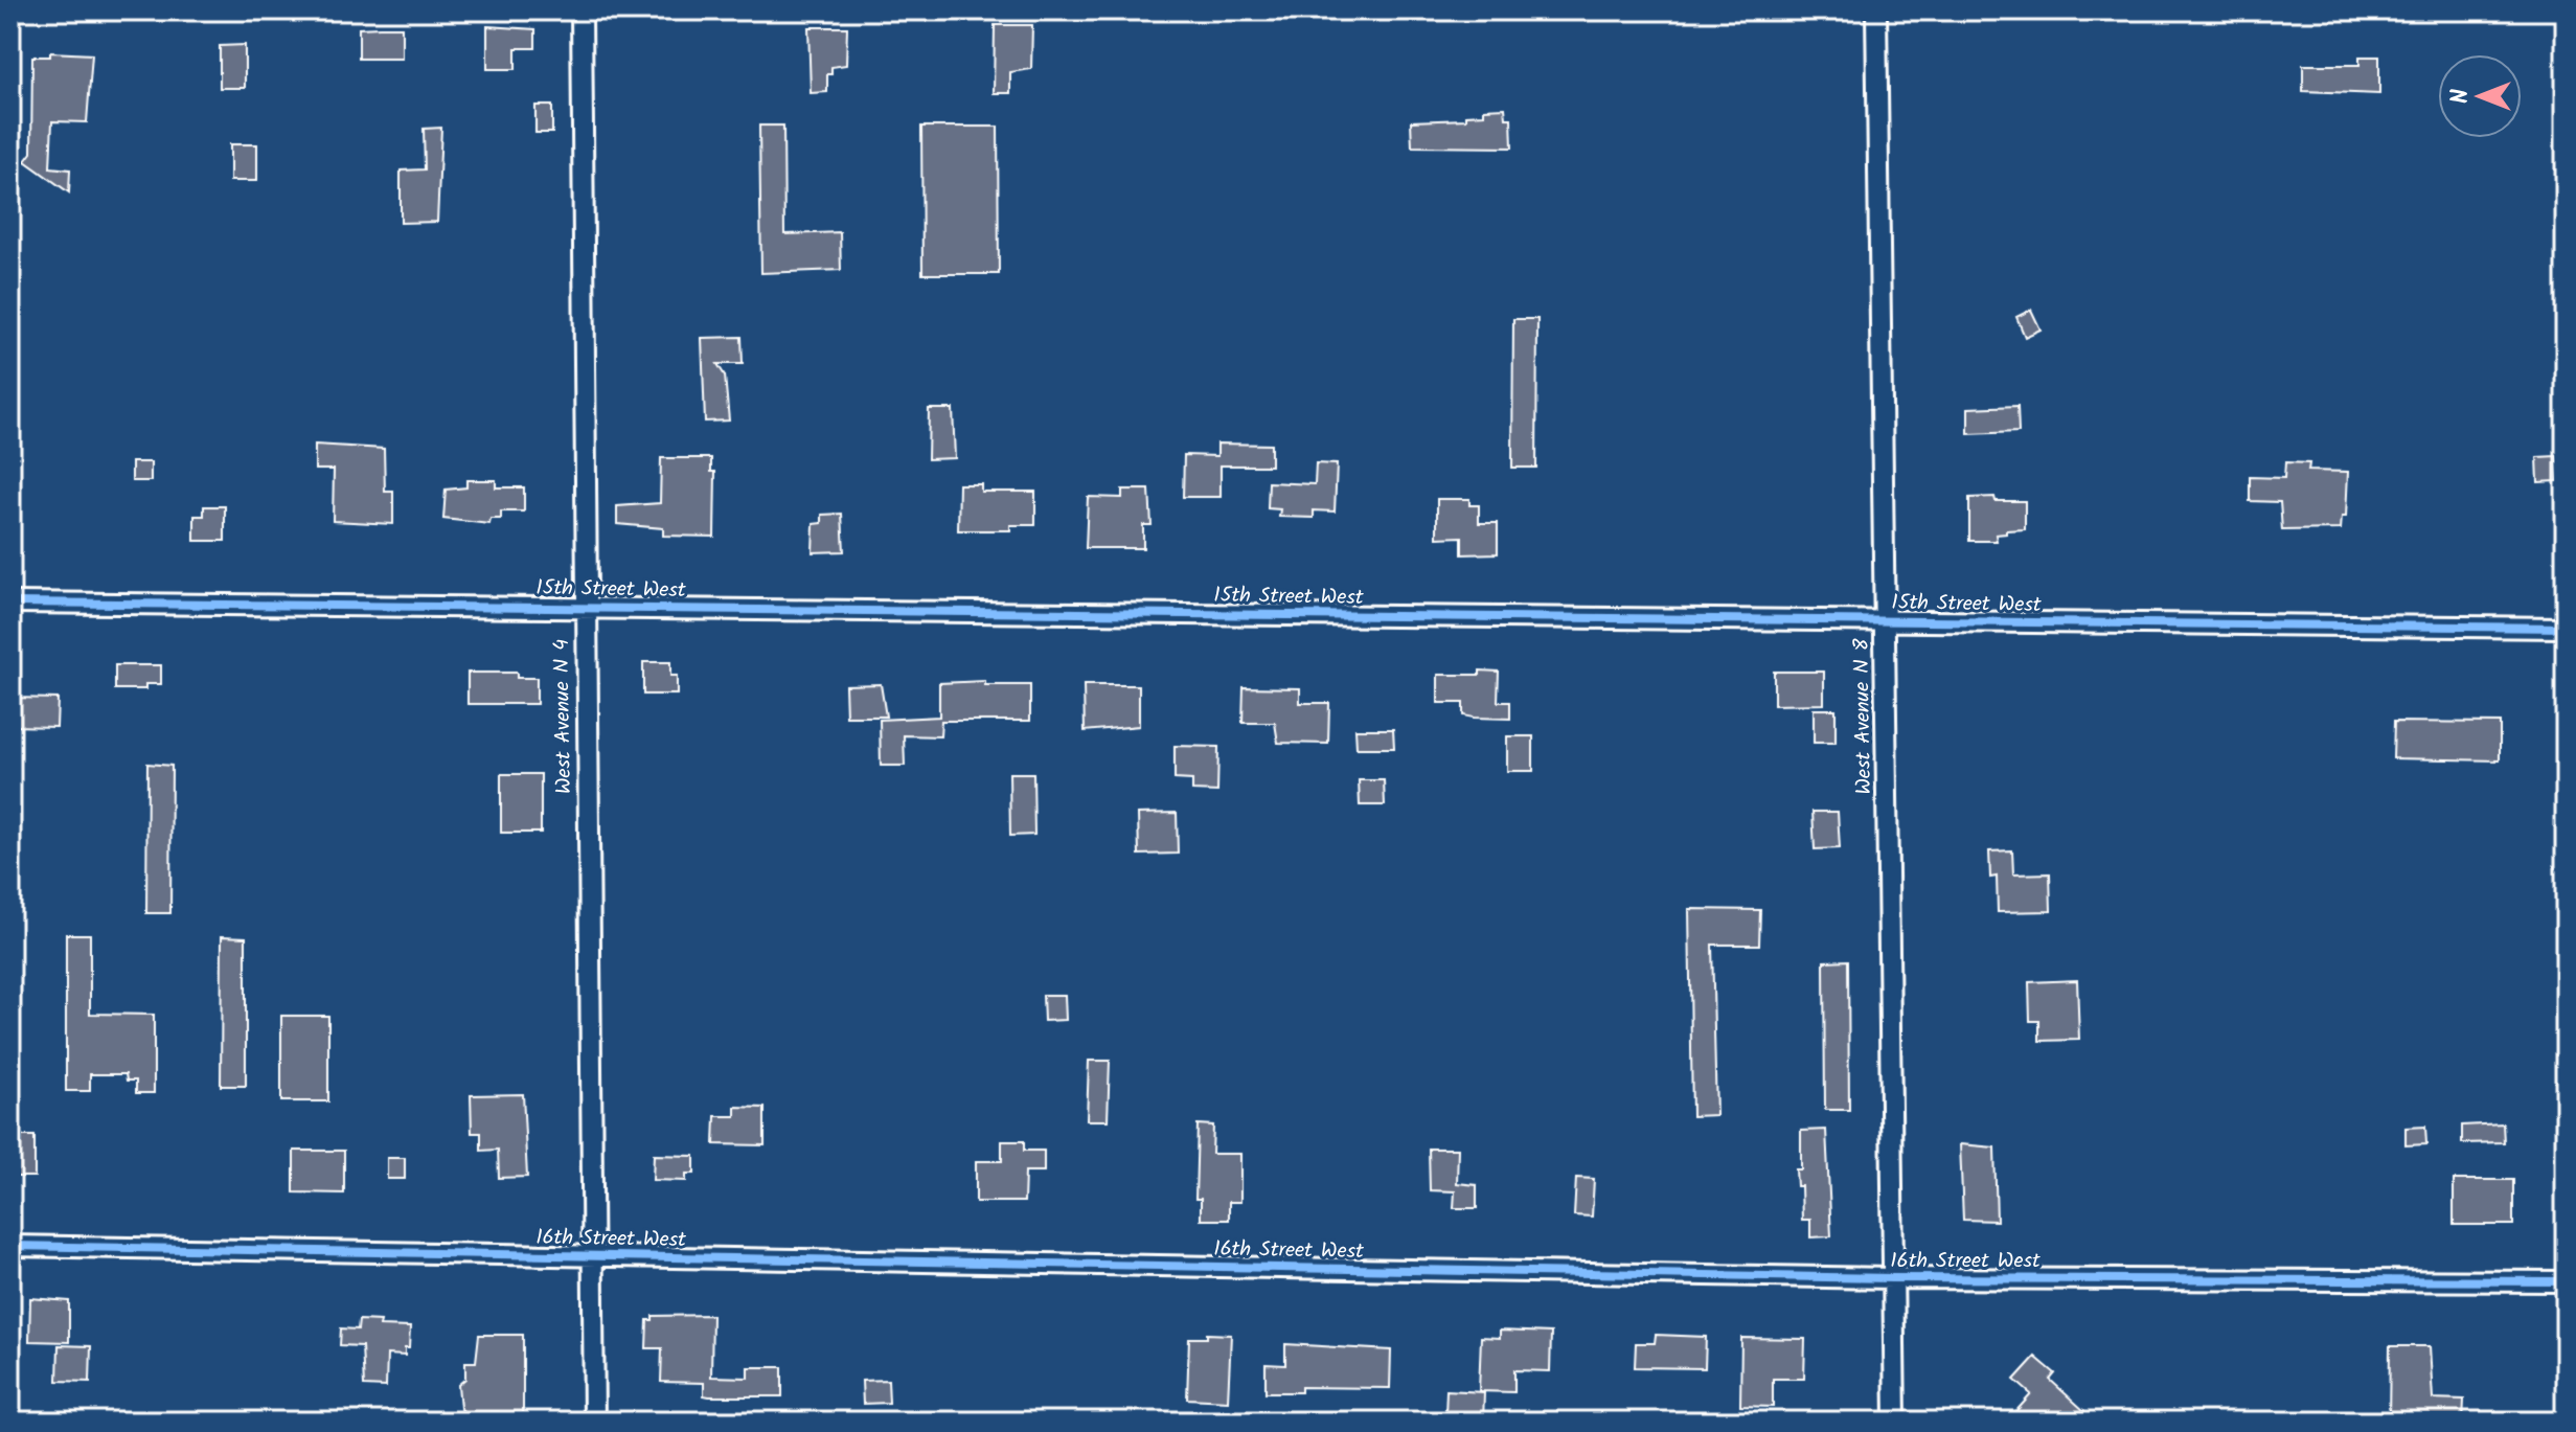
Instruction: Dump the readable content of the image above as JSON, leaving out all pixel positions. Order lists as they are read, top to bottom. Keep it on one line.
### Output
{"streets":{"street":["15th Street West","West Avenue N 4","West Avenue N 8","16th Street West"]},"crossings":[["15th Street West","West Avenue N 4"],["15th Street West","West Avenue N 8"],["West Avenue N 4","16th Street West"],["West Avenue N 8","16th Street West"]],"north":"left"}
